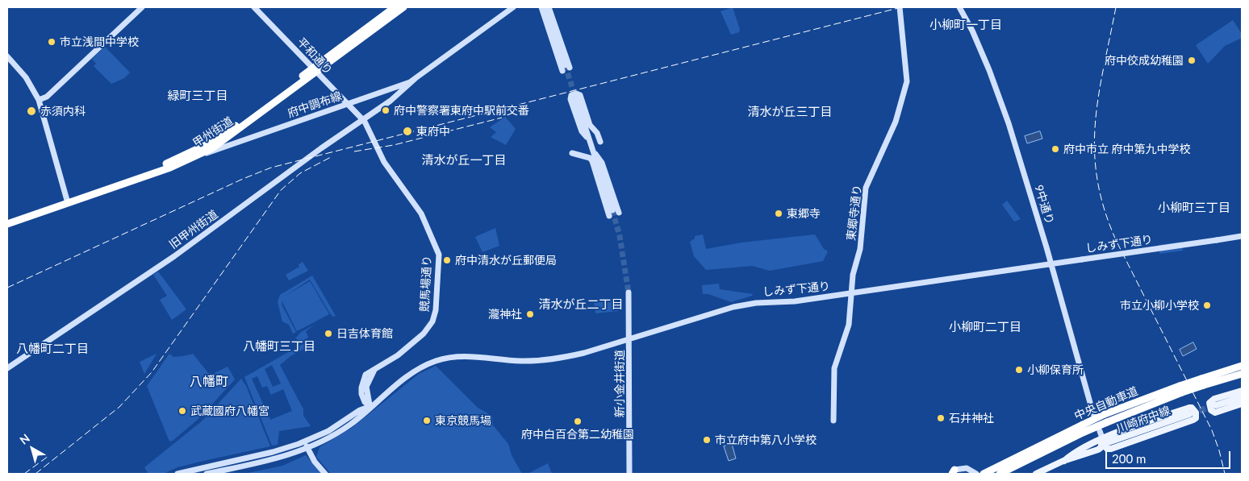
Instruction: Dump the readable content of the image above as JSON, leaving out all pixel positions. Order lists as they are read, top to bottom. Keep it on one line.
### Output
{"streets":{"highway":["甲州街道","中央自動車道"],"main road":["川崎府中線"],"street":["平和通り","府中調布線","9中通り","東郷寺通り","旧甲州街道","しみず下通り","競馬場通り","新小金井街道"]},"crossings":[["平和通り","府中調布線"],["平和通り","甲州街道"],["平和通り","旧甲州街道"],["平和通り","競馬場通り"],["府中調布線","甲州街道"],["9中通り","しみず下通り"],["東郷寺通り","しみず下通り"],["旧甲州街道","競馬場通り"],["しみず下通り","競馬場通り"],["しみず下通り","新小金井街道"]],"districts":["小柳町一丁目","緑町三丁目","清水が丘三丁目","清水が丘一丁目","小柳町三丁目","清水が丘二丁目","小柳町二丁目","八幡町三丁目","八幡町二丁目","八幡町"],"places":["市立浅間中学校","府中佼成幼稚園","府中警察署東府中駅前交番","赤須内科","東府中","府中市立 府中第九中学校","東郷寺","府中清水が丘郵便局","市立小柳小学校","瀧神社","日吉体育館","小柳保育所","武蔵國府八幡宮","石井神社","東京競馬場","府中白百合第二幼稚園","市立府中第八小学校"],"scale_bar":"200 m","north":"top left"}
